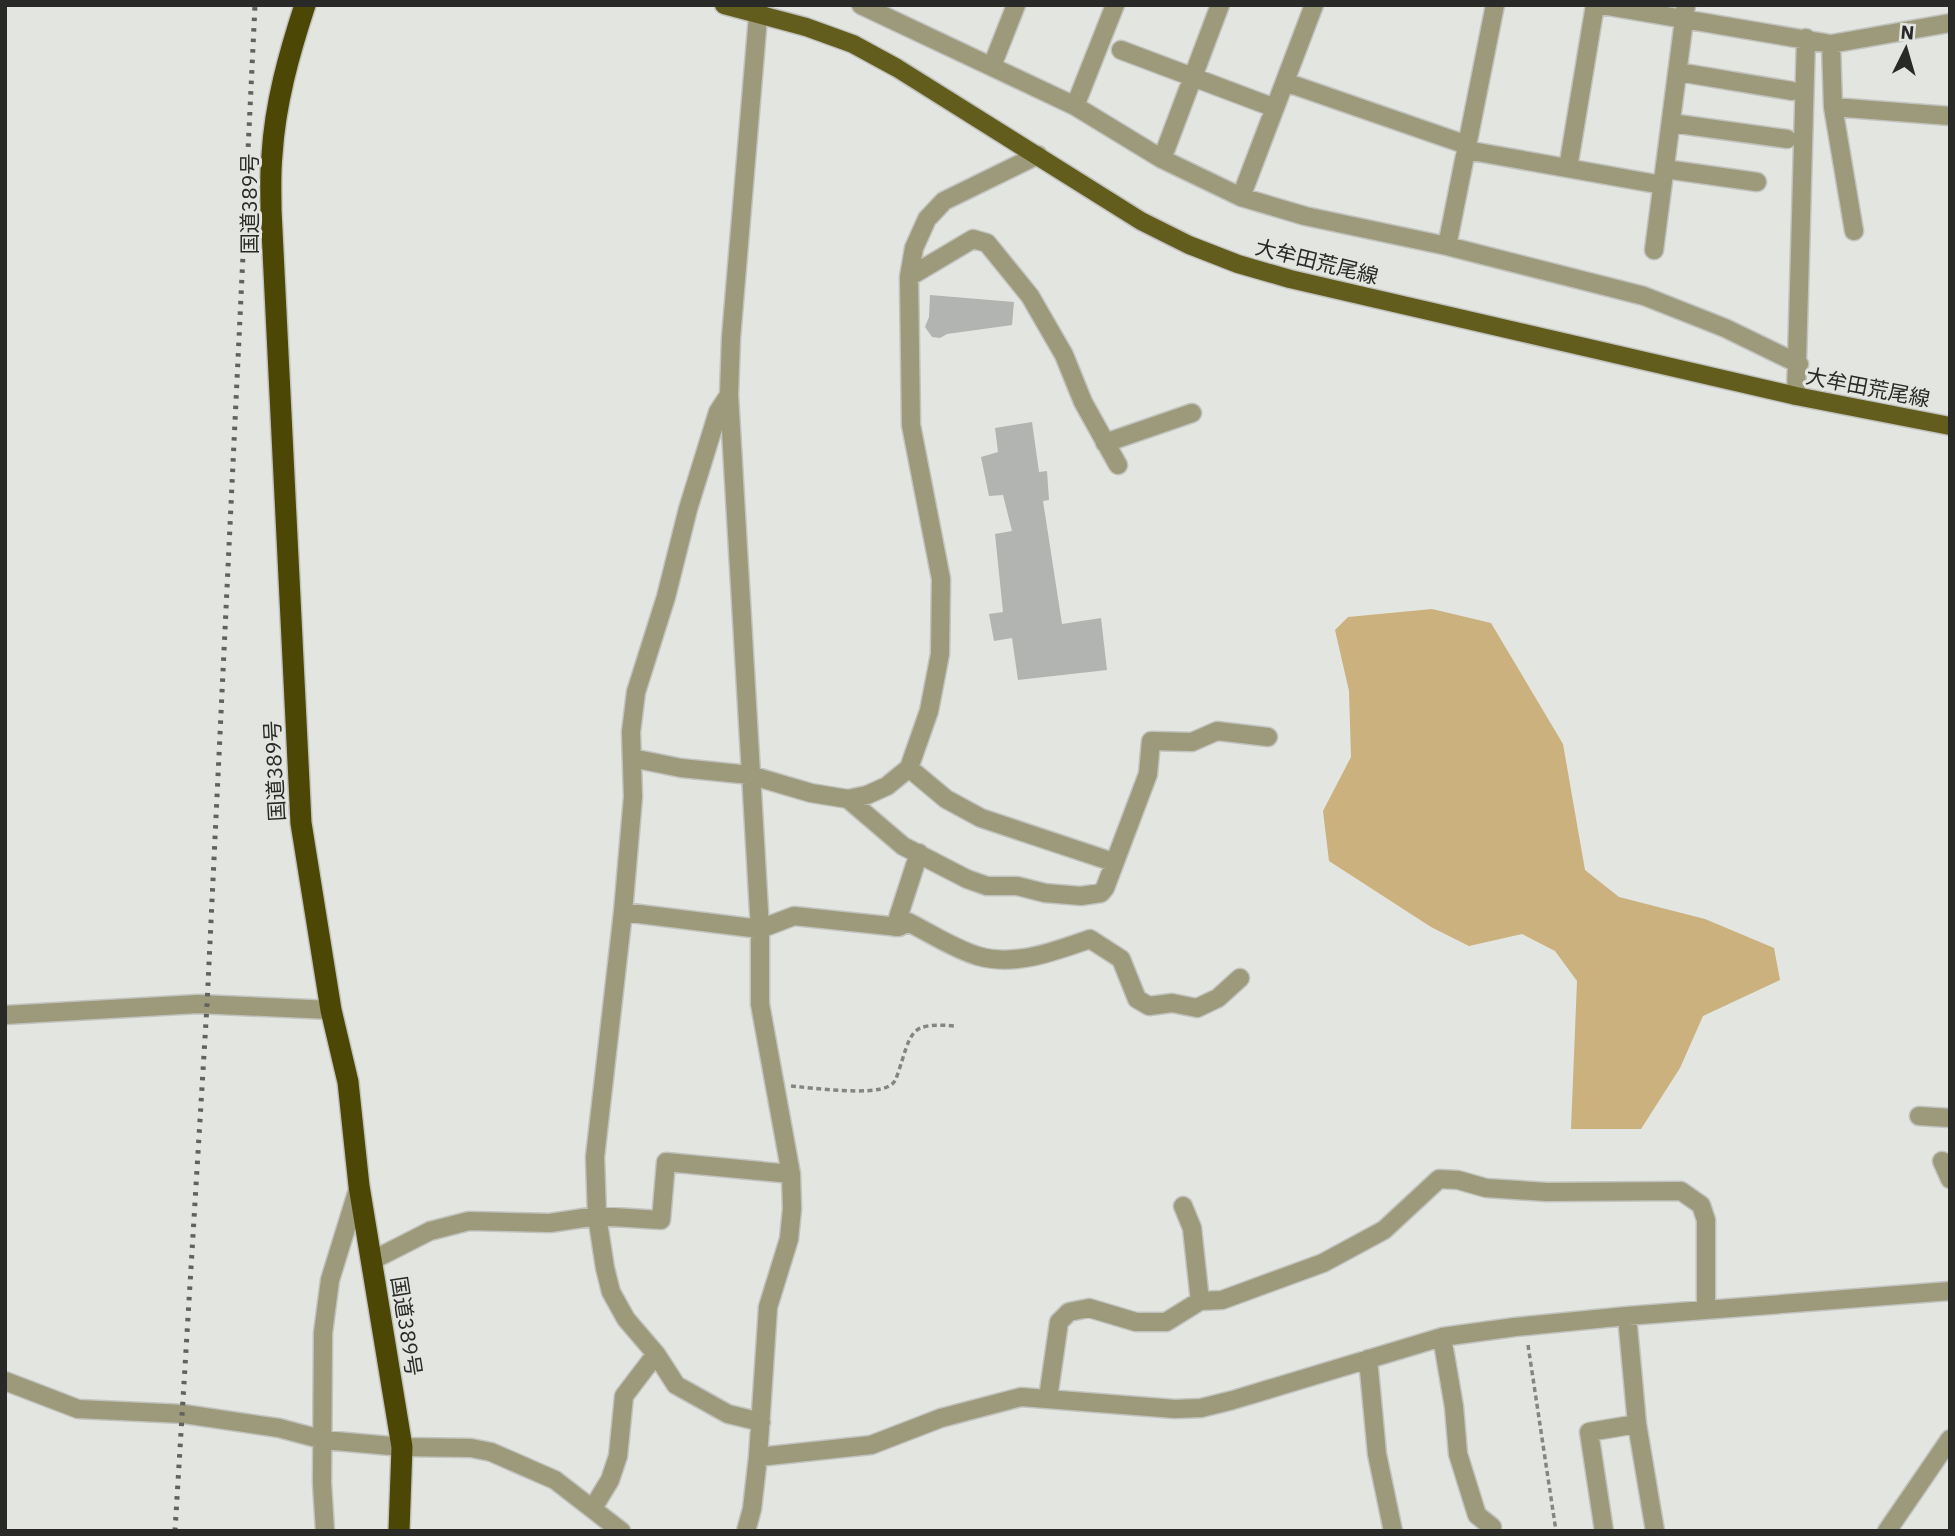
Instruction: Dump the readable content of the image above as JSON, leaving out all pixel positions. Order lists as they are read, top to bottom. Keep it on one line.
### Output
{"streets":{"highway":["国道389号"],"main road":["大牟田荒尾線"]},"north":"top"}
